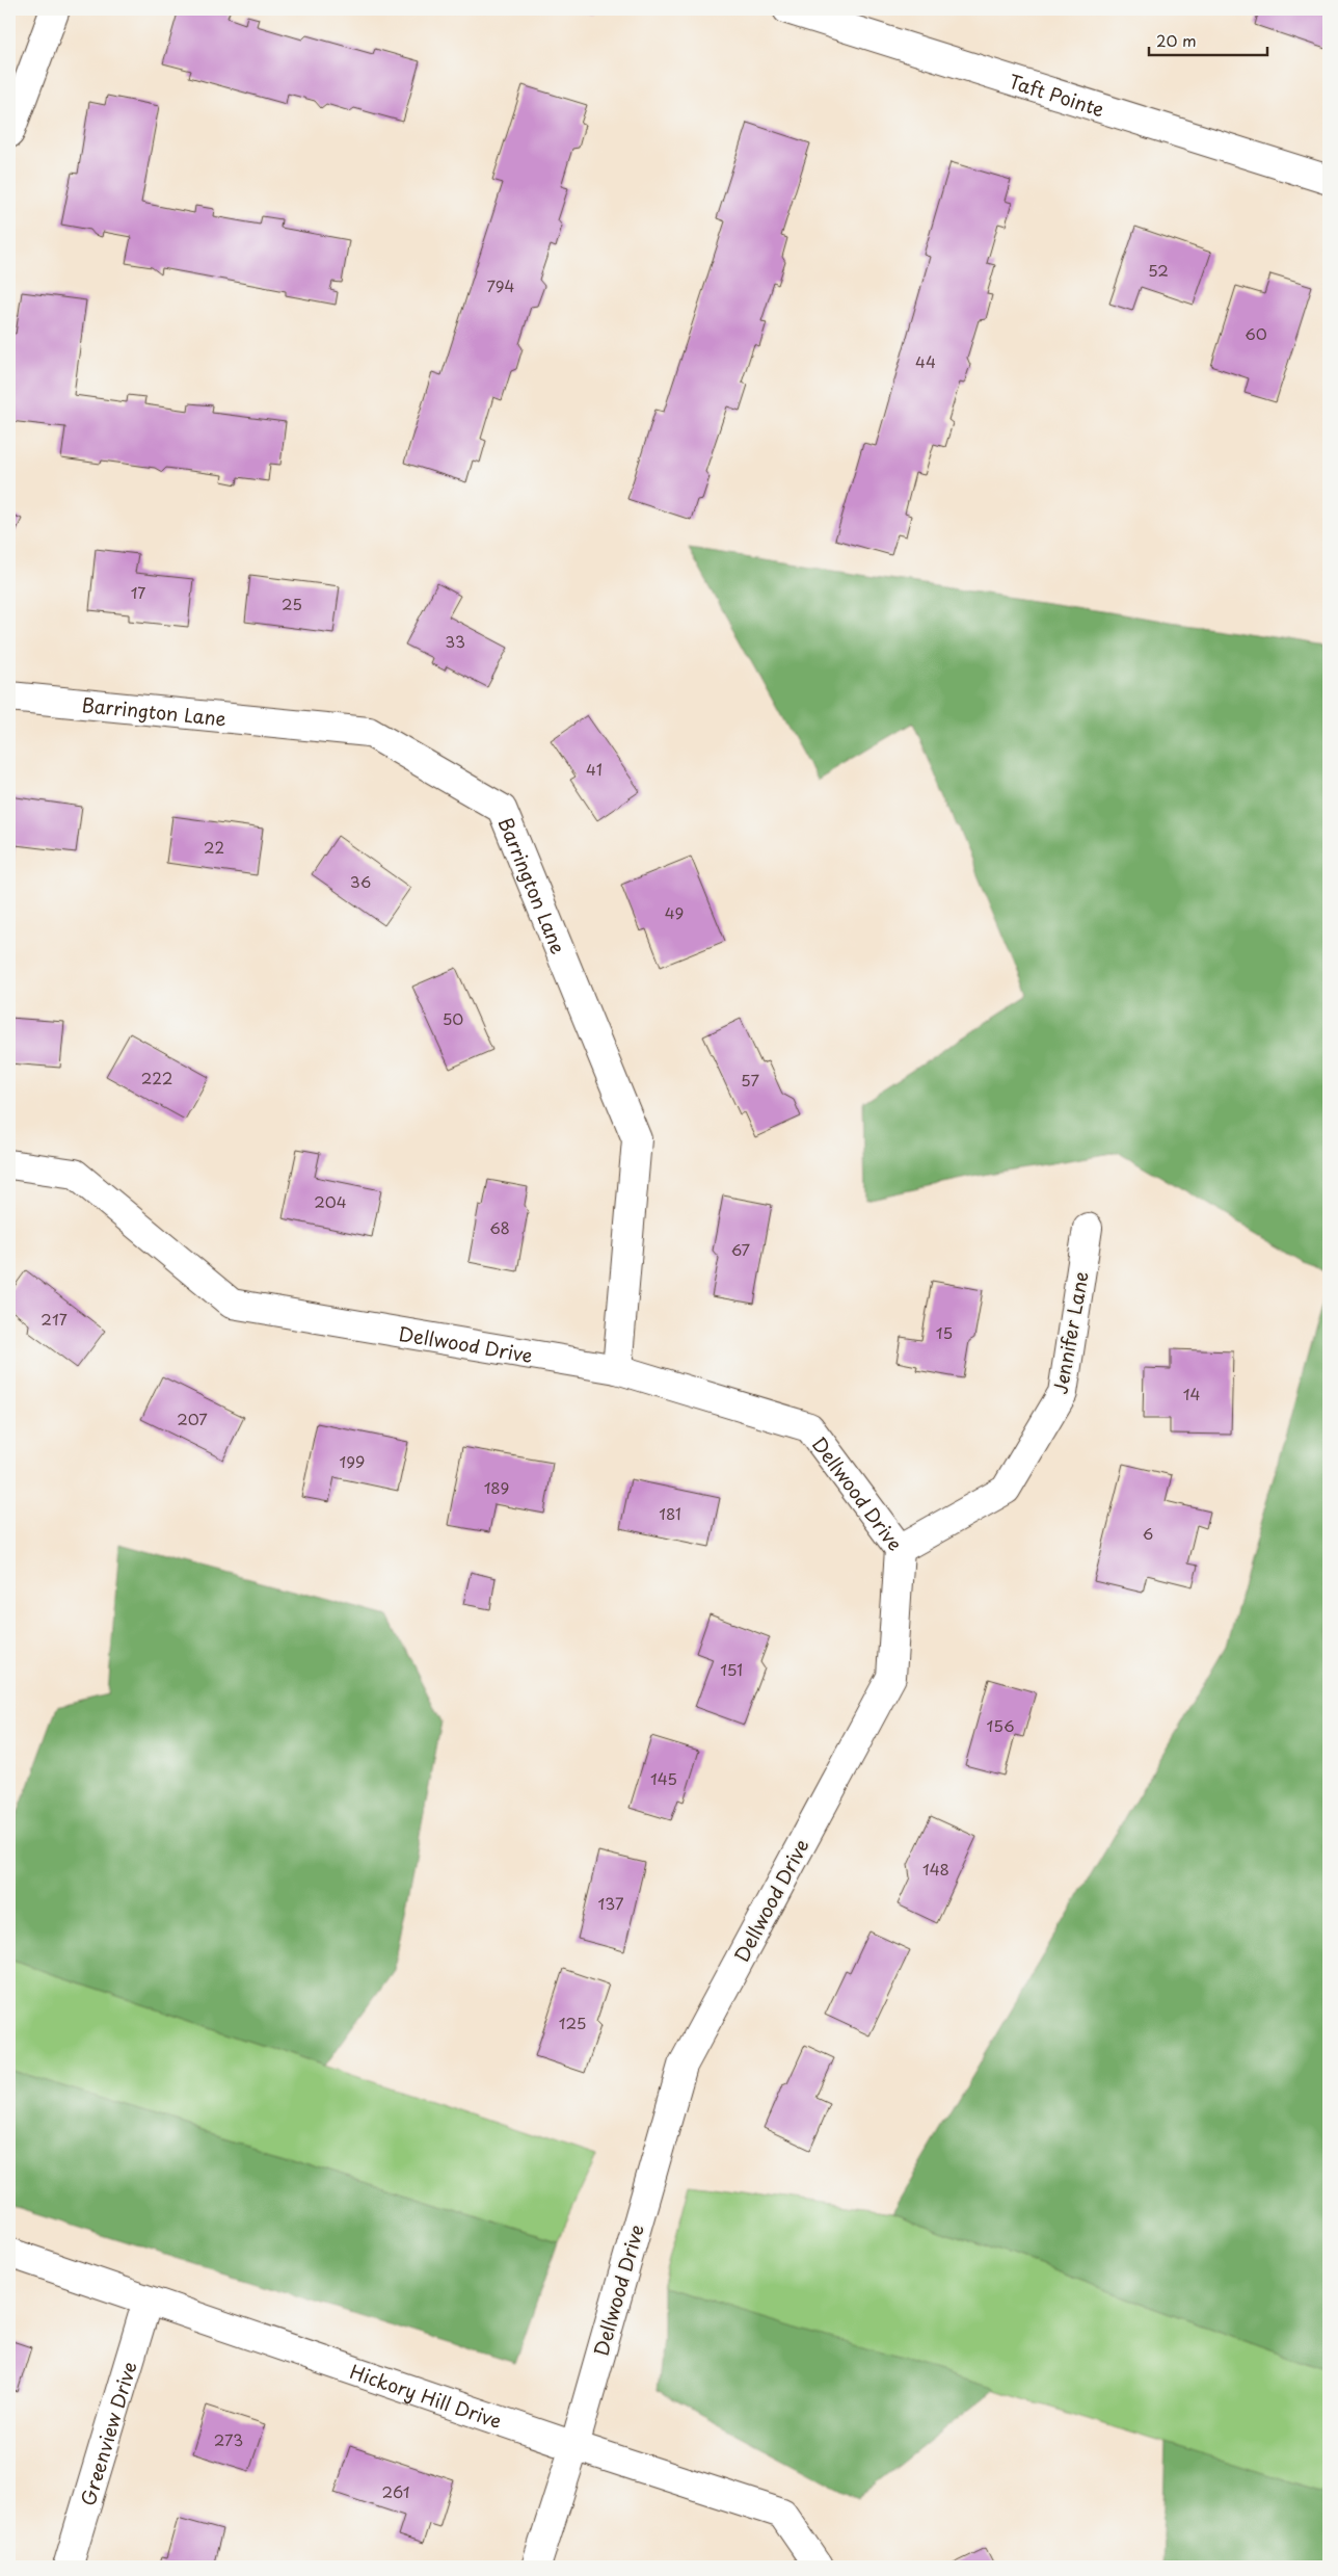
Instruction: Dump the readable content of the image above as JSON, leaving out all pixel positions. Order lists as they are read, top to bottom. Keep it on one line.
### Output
{"streets":{"street":["Taft Pointe","Barrington Lane","Jennifer Lane","Dellwood Drive","Hickory Hill Drive","Greenview Drive"]},"crossings":[["Barrington Lane","Dellwood Drive"],["Jennifer Lane","Dellwood Drive"],["Dellwood Drive","Hickory Hill Drive"],["Hickory Hill Drive","Greenview Drive"]],"house_numbers":["52","794","60","44","17","25","33","41","22","36","49","50","222","57","204","68","67","217","15","14","207","199","189","181","6","151","156","145","148","137","125","273","261"],"scale_bar":"20 m"}
